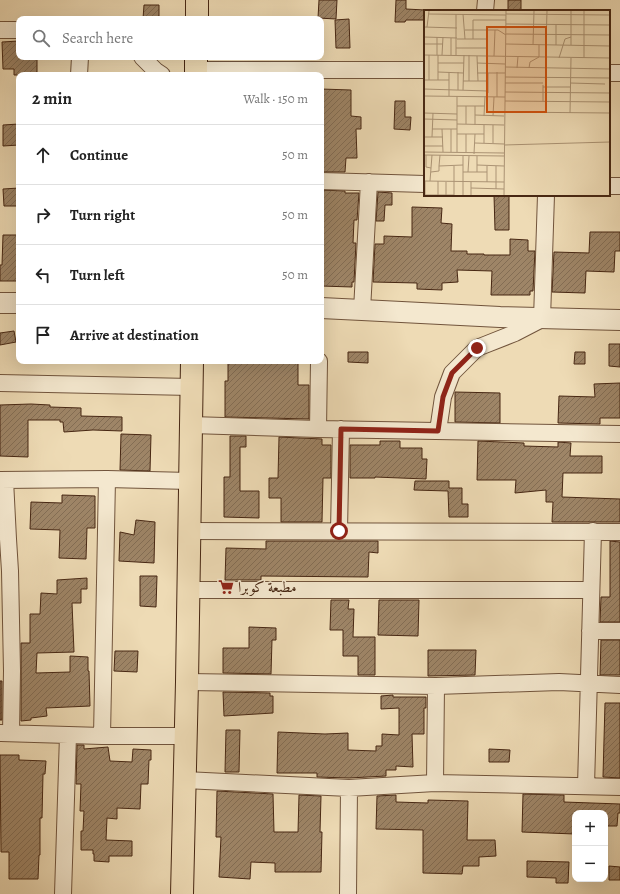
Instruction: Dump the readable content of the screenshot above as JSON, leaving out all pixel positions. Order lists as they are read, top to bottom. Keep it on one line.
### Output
{"places":{"supermarket":["مطبعة كوبرا"]},"page":{"search":"Search here","heading":["2 min","Walk · 150 m"],"list":[["Continue","50 m"],["Turn right","50 m"],["Turn left","50 m"],"Arrive at destination"],"map_buttons":["+","−"]}}
